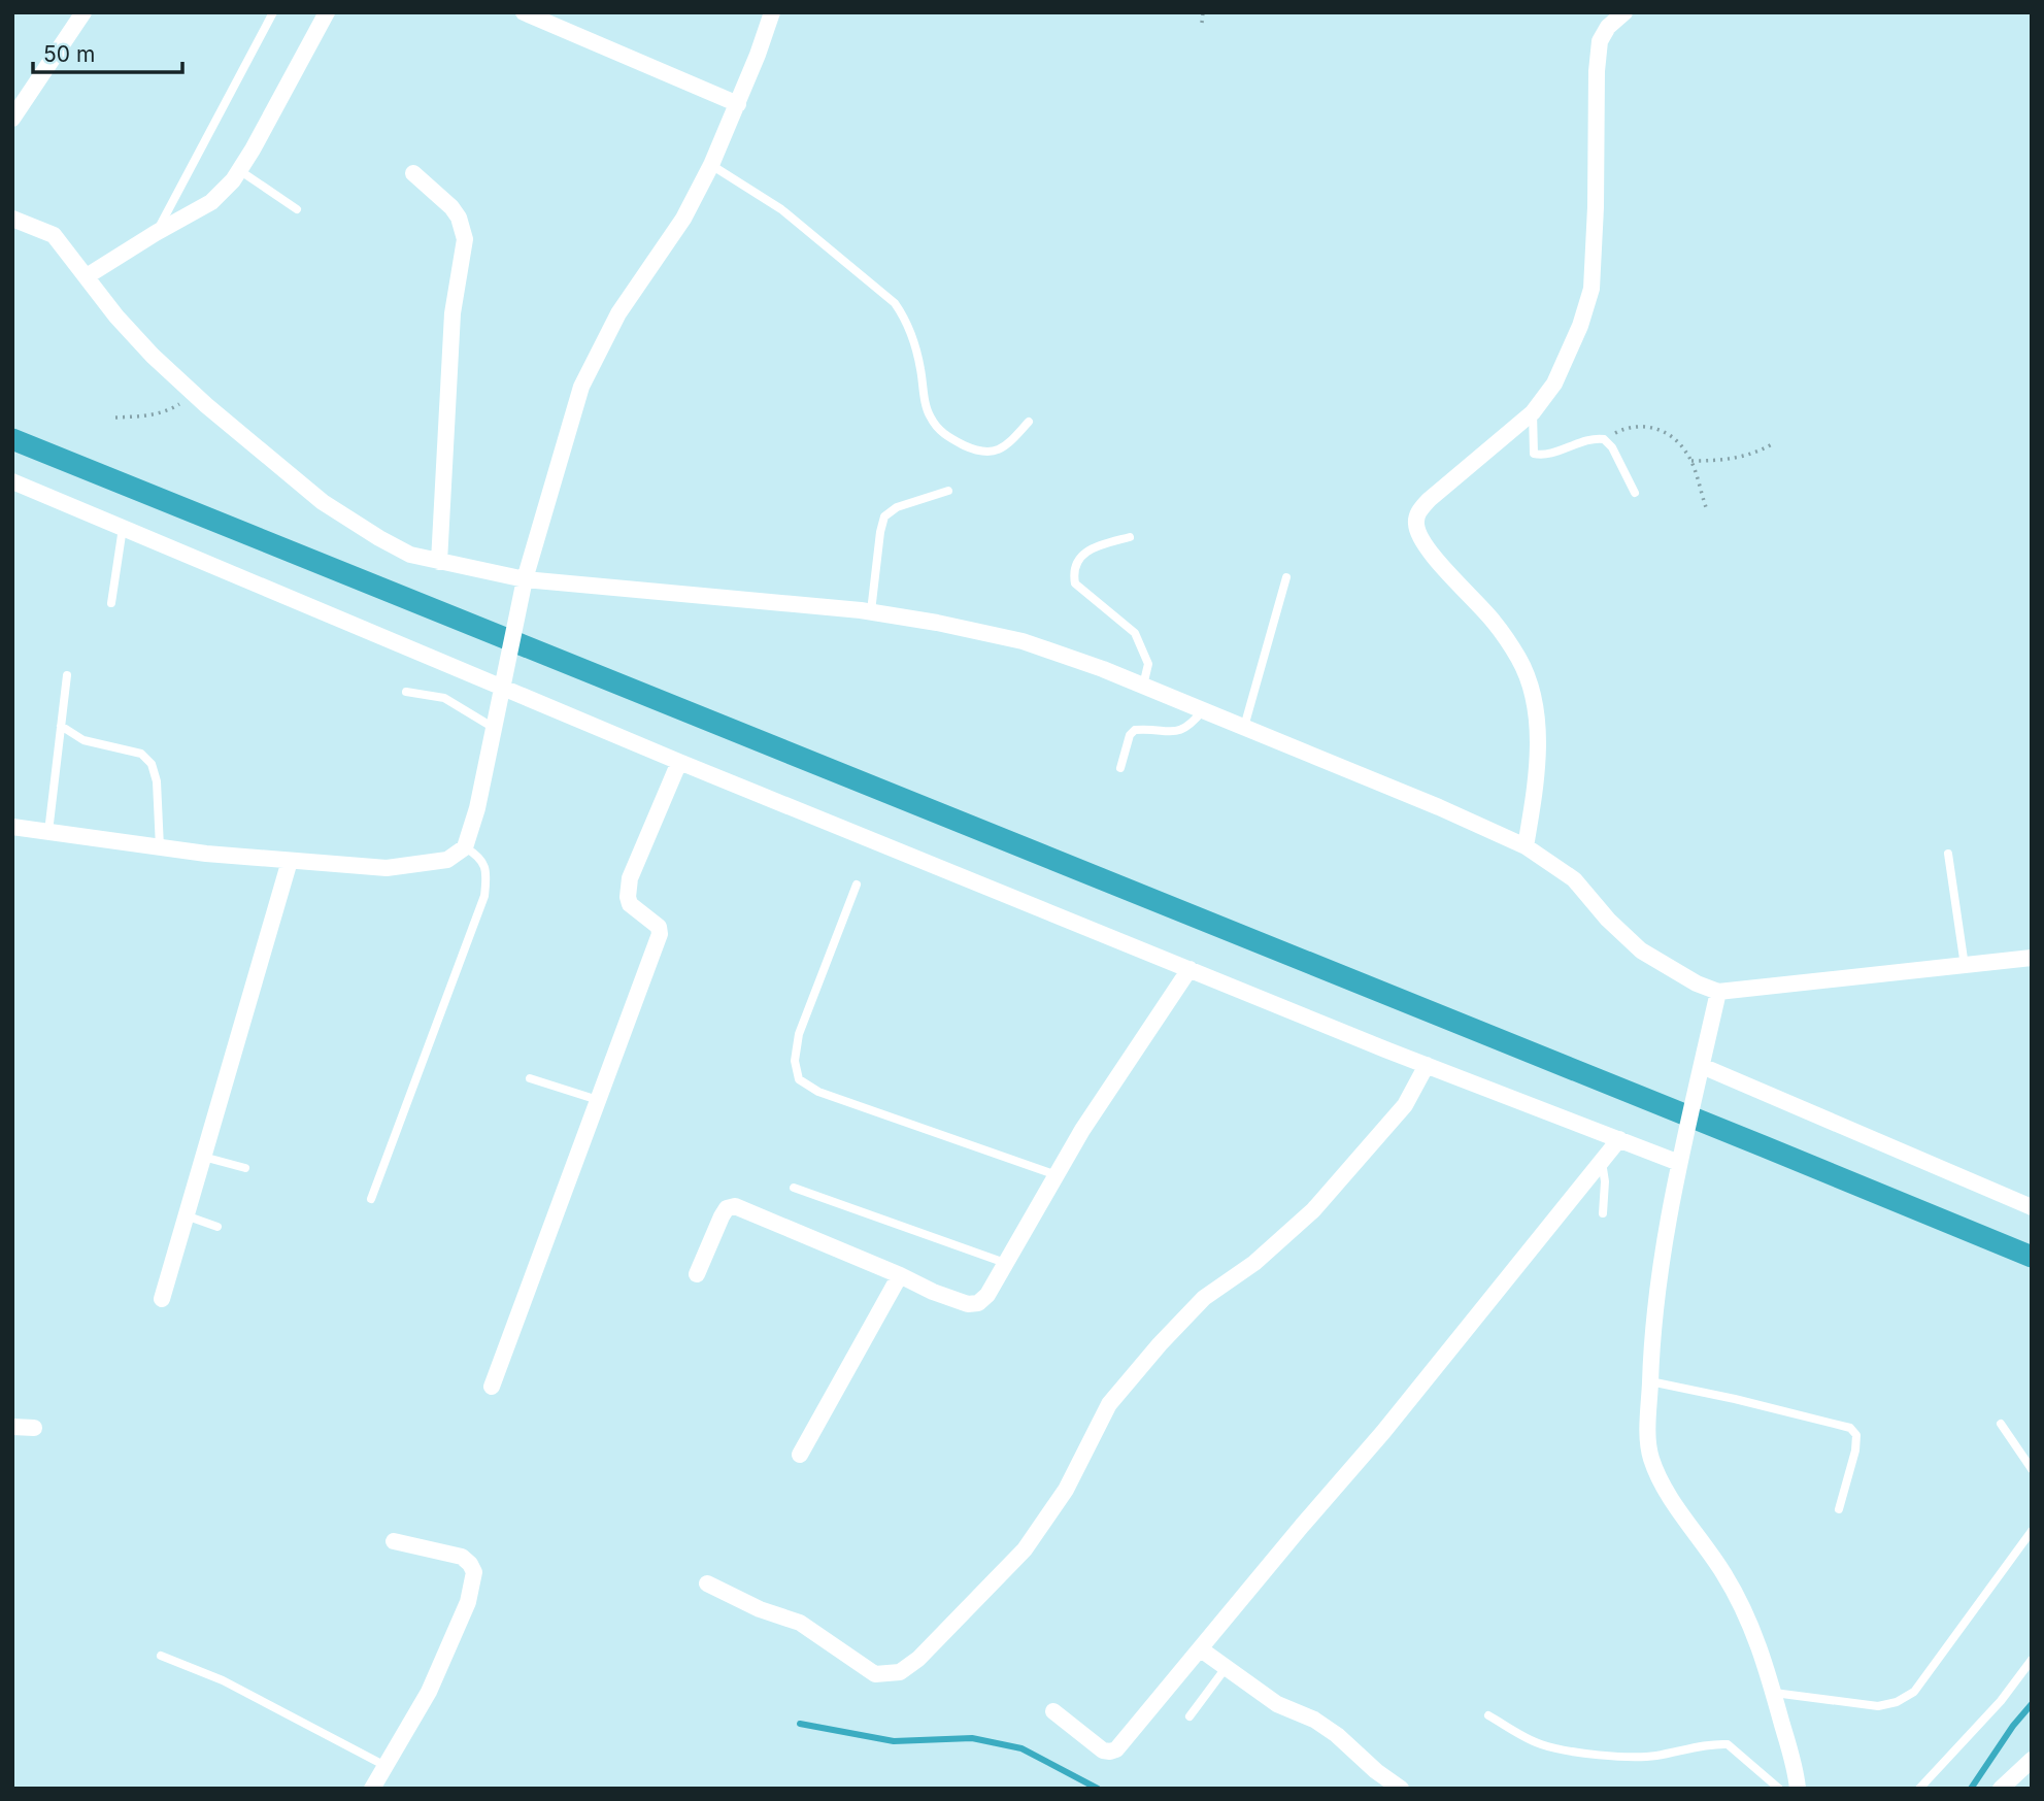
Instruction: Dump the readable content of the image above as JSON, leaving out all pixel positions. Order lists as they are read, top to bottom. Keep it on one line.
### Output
{"scale_bar":"50 m"}
